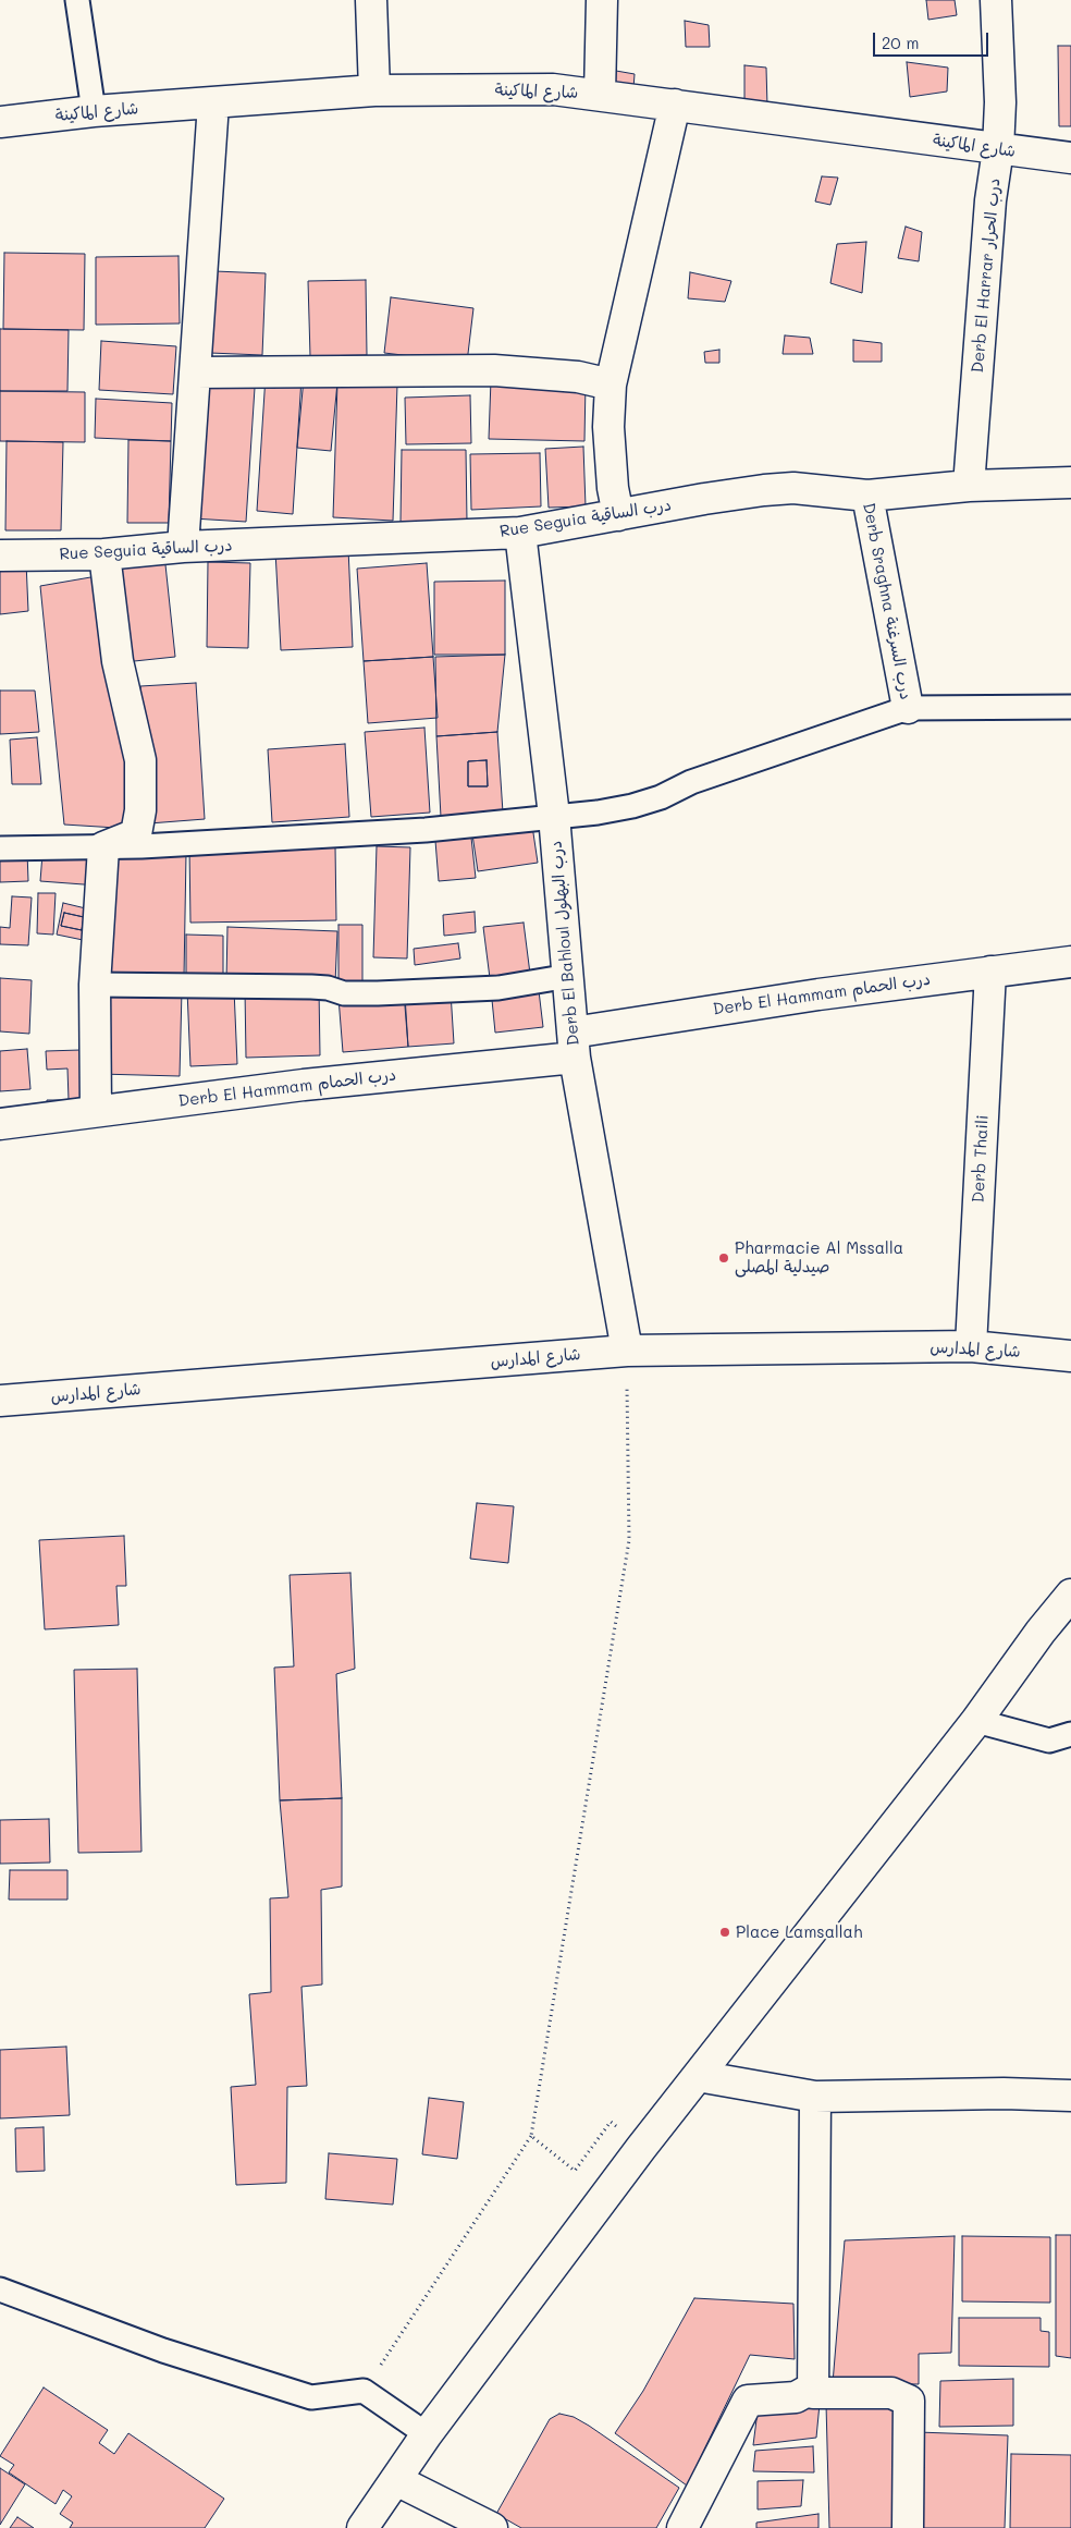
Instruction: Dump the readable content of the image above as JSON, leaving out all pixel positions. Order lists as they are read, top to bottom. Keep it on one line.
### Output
{"streets":{"street":["شارع الماكينة","Derb El Harrar درب الحرار","Rue Seguia درب الساقية","Derb Sraghna درب السرغنة","Derb El Bahloul درب البهلول","Derb El Hammam درب الحمام","Derb Thaili","شارع المدارس"]},"crossings":[["شارع الماكينة","Derb El Harrar درب الحرار"],["Derb El Harrar درب الحرار","Rue Seguia درب الساقية"],["Rue Seguia درب الساقية","Derb Sraghna درب السرغنة"],["Rue Seguia درب الساقية","Derb El Bahloul درب البهلول"],["Derb El Bahloul درب البهلول","Derb El Hammam درب الحمام"],["Derb El Bahloul درب البهلول","شارع المدارس"],["Derb El Hammam درب الحمام","Derb Thaili"],["Derb Thaili","شارع المدارس"]],"places":["Pharmacie Al Mssalla صيدلية المصلى","Place Lamsallah"],"scale_bar":"20 m"}
